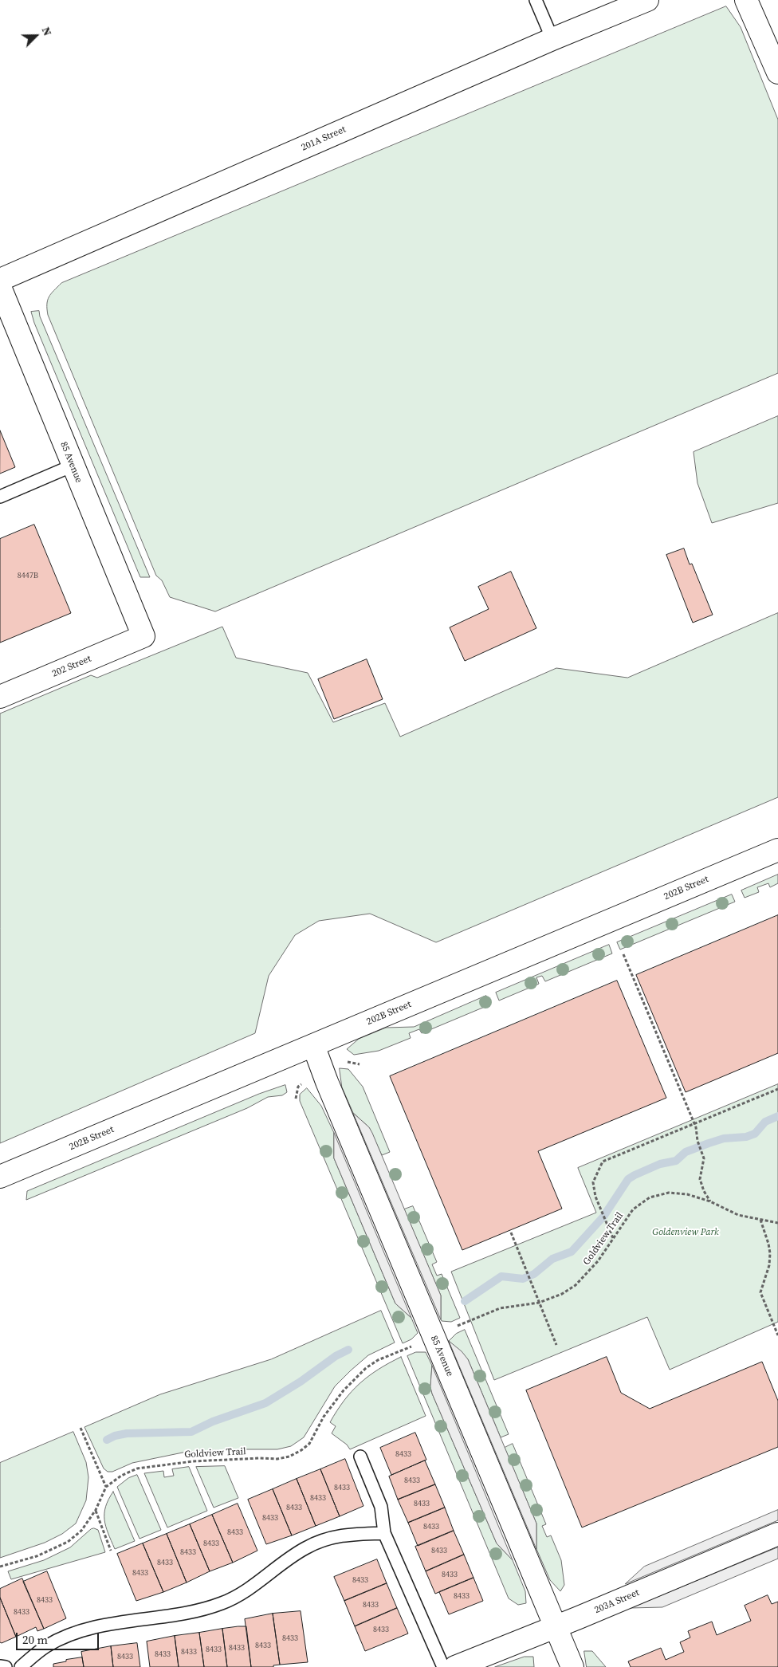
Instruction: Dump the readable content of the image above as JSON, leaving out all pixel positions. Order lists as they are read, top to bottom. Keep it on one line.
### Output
{"streets":{"street":["201A Street","85 Avenue","202 Street","202B Street","203A Street"],"path":["Goldview Trail"]},"crossings":[["85 Avenue","202 Street"],["85 Avenue","202B Street"],["85 Avenue","203A Street"]],"parks":["Goldenview Park"],"house_numbers":["8447B","8433","8433","8433","8433","8433","8433","8433","8433","8433","8433","8433","8433","8433","8433","8433","8433","8433","8433","8433","8433","8433","8433","8433","8433","8433","8433","8433","8433"],"scale_bar":"20 m","north":"top right"}
